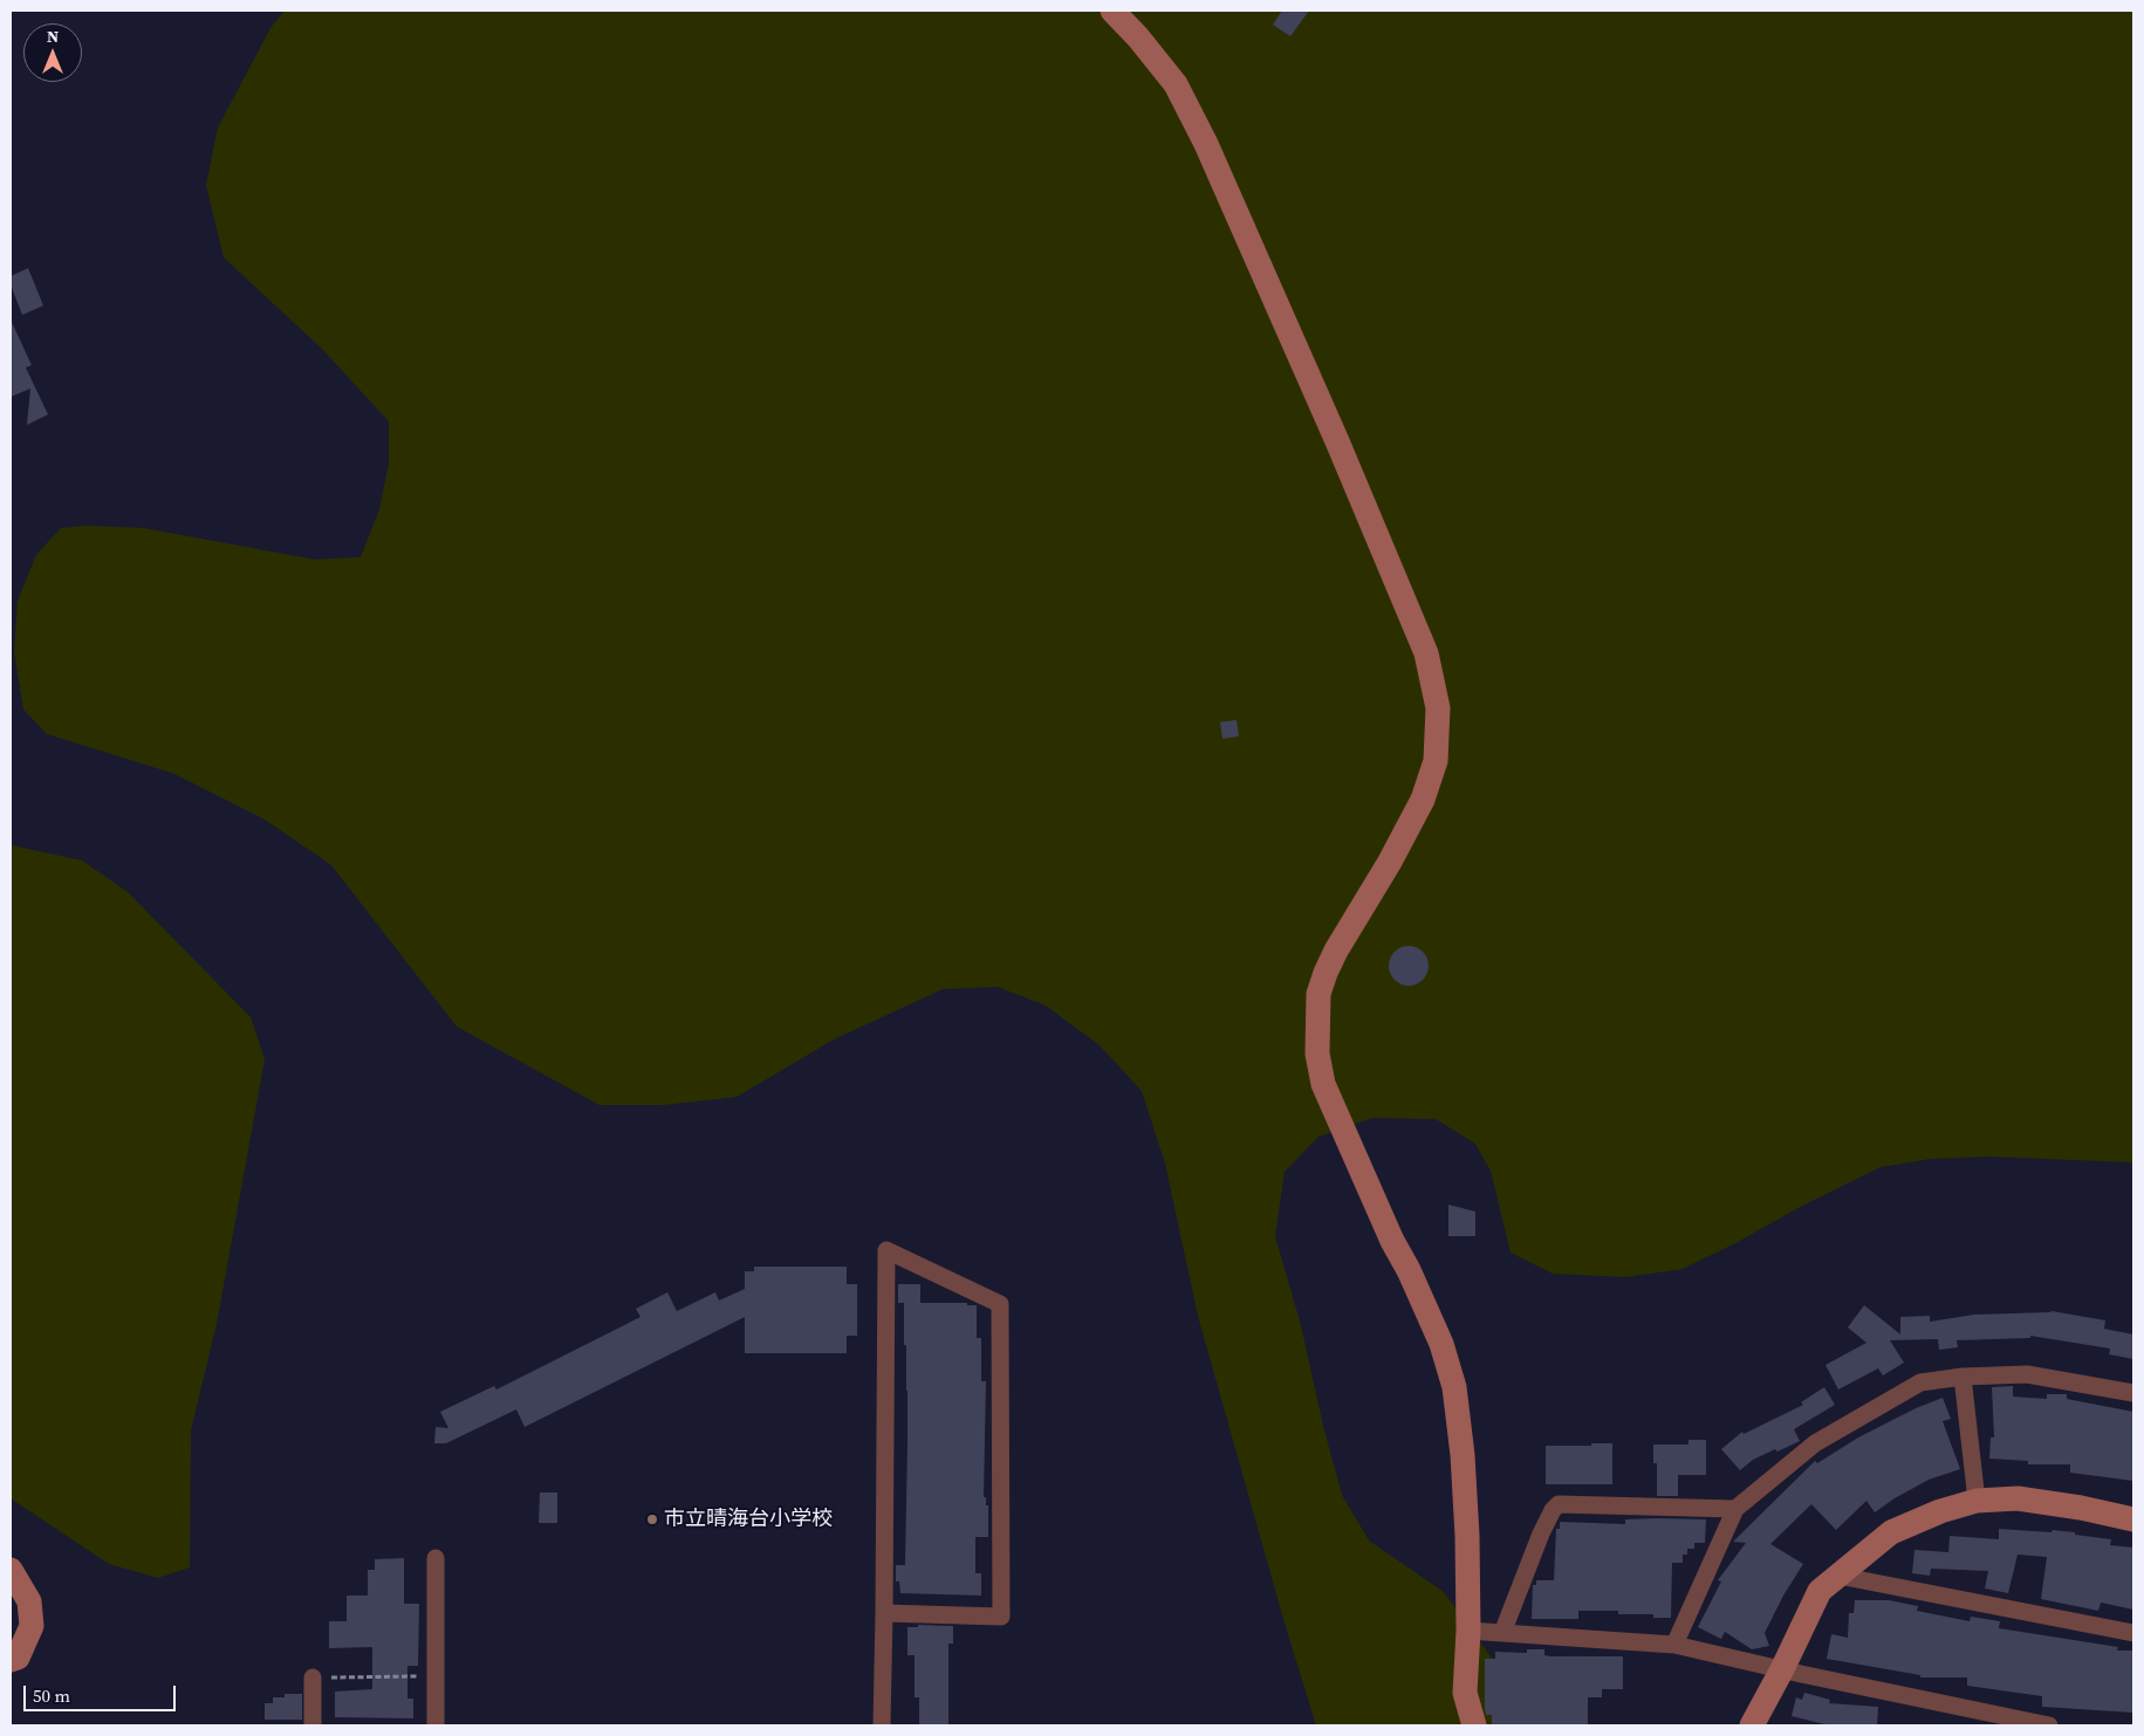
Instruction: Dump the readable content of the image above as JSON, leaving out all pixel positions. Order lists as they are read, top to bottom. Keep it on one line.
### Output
{"places":["市立晴海台小学校"],"scale_bar":"50 m","north":"top"}
